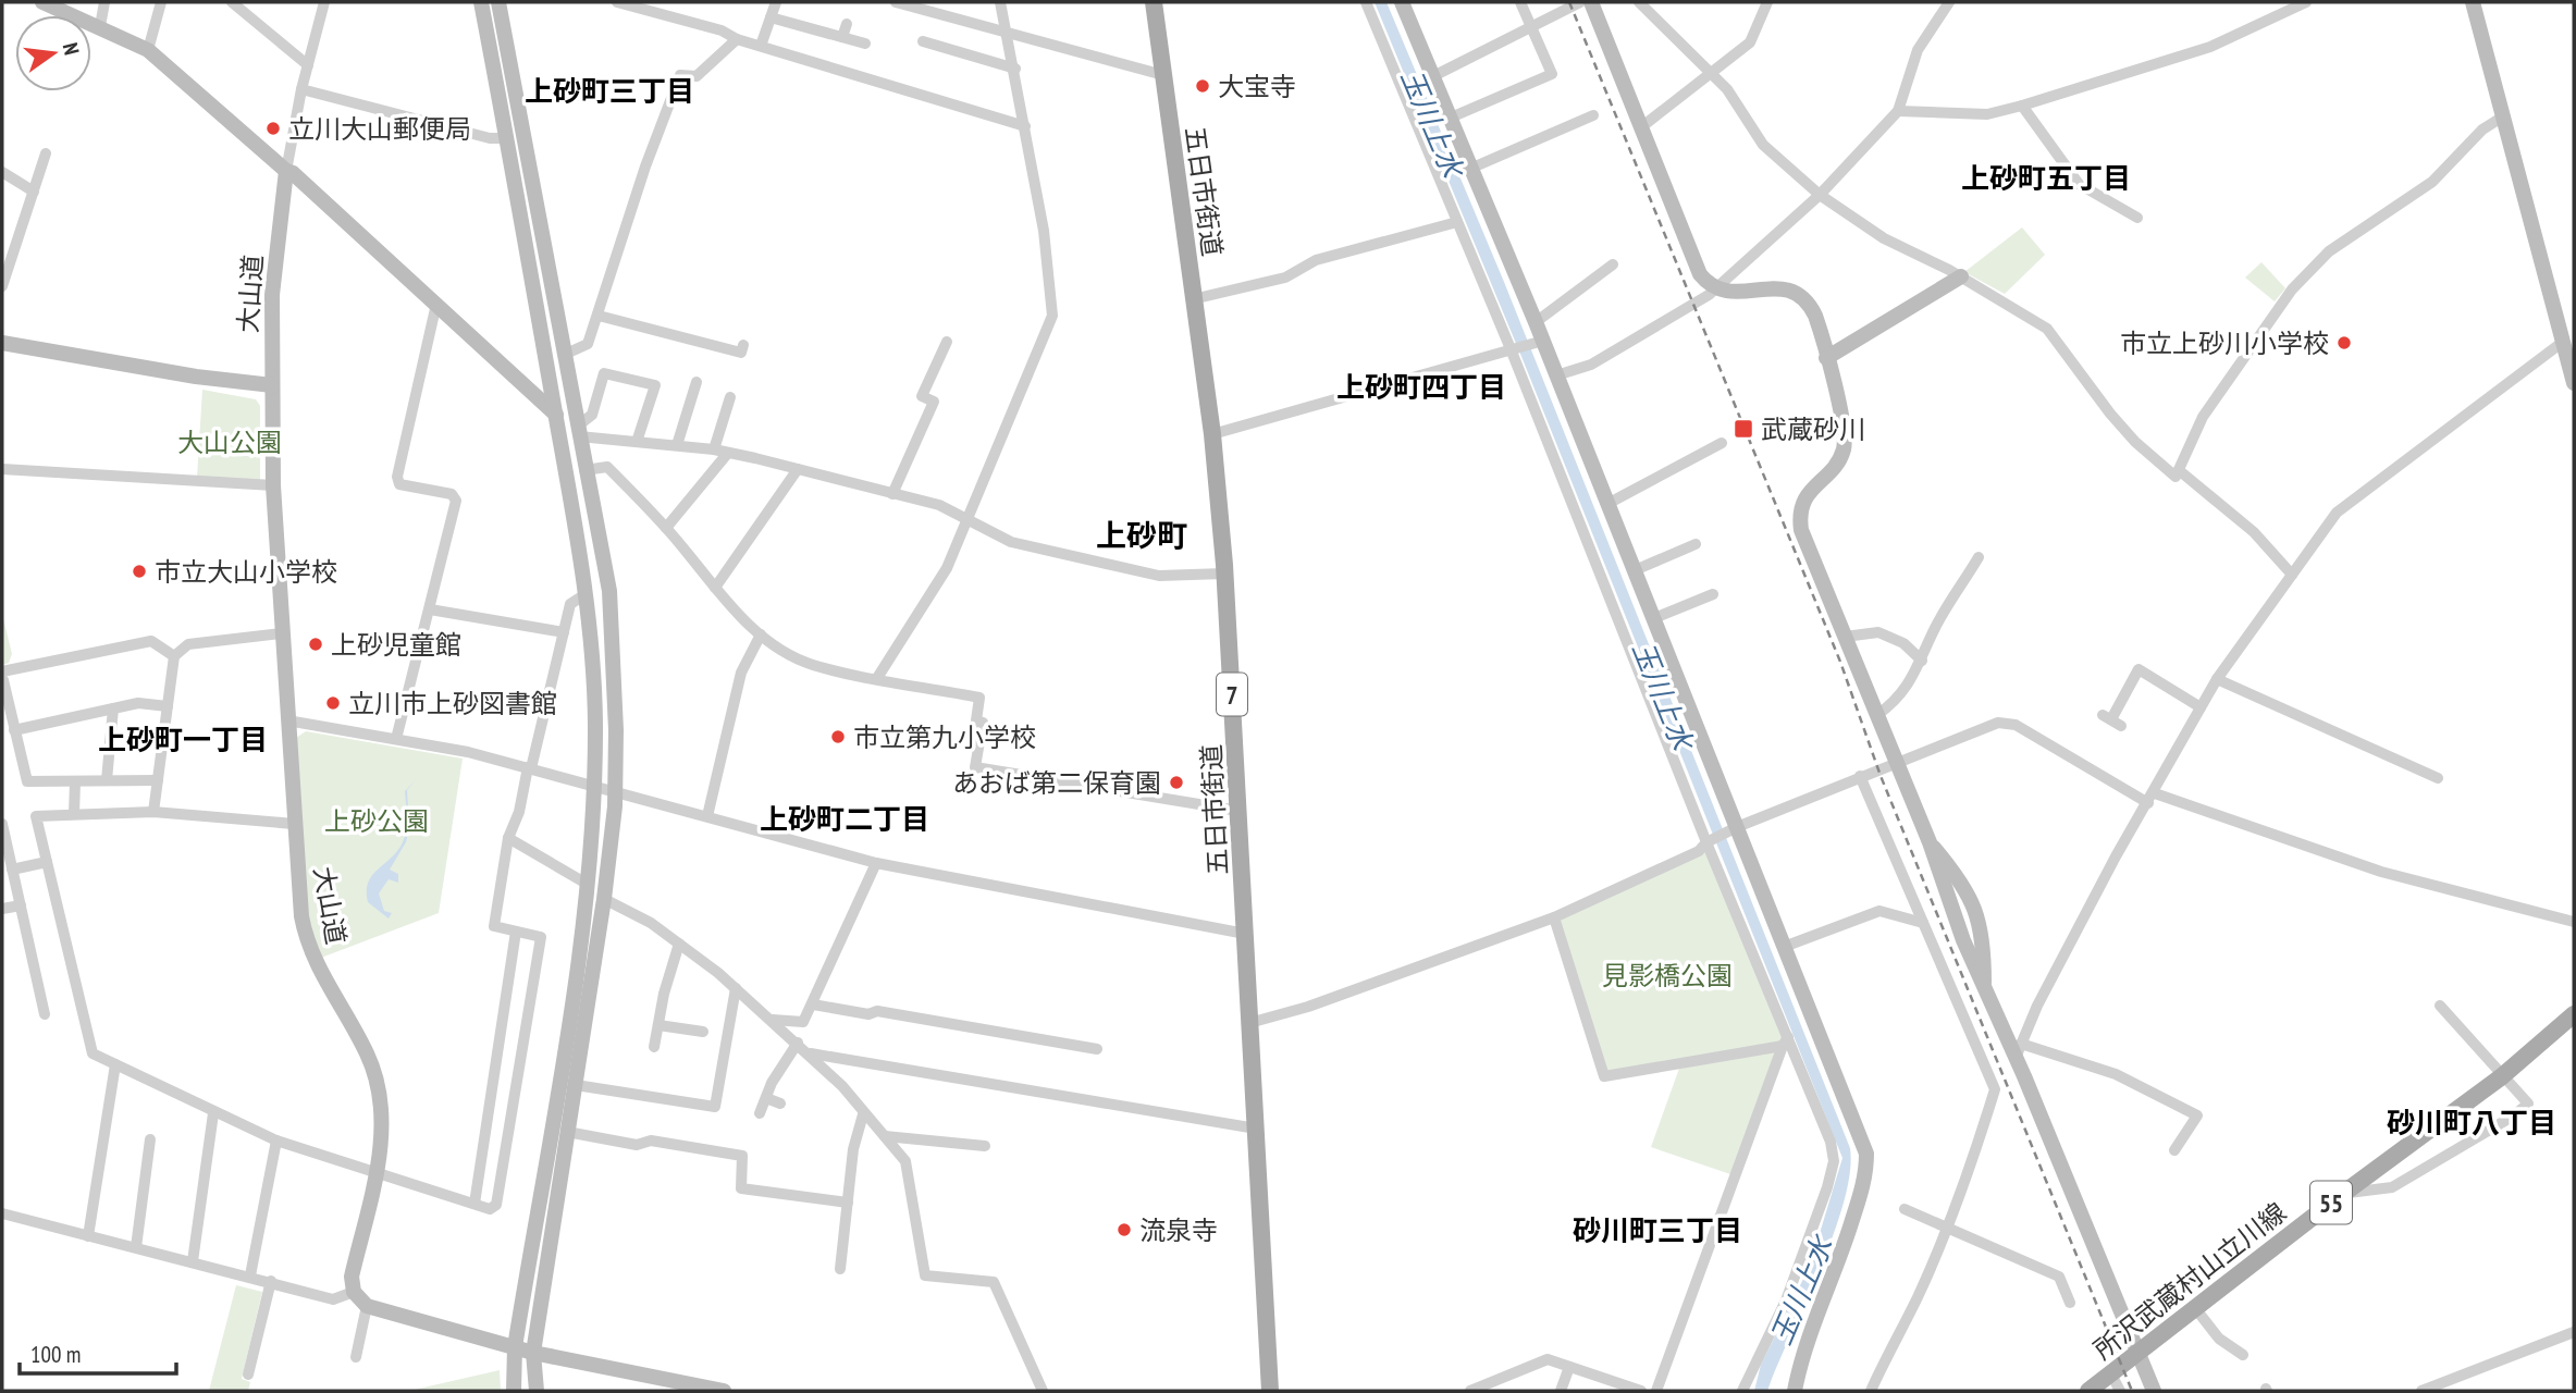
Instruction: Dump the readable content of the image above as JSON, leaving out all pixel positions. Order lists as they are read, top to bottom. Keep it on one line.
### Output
{"streets":{"main road":["五日市街道","7","55","所沢武蔵村山立川線"],"street":["大山道"]},"districts":["上砂町三丁目","上砂町五丁目","上砂町四丁目","上砂町","上砂町一丁目","上砂町二丁目","砂川町八丁目","砂川町三丁目"],"water":["玉川上水"],"parks":["大山公園","上砂公園","見影橋公園"],"places":{"other":["大宝寺","立川大山郵便局","市立上砂川小学校","市立大山小学校","上砂児童館","立川市上砂図書館","市立第九小学校","あおば第二保育園","流泉寺"],"transit":["武蔵砂川"]},"scale_bar":"100 m","north":"right"}
